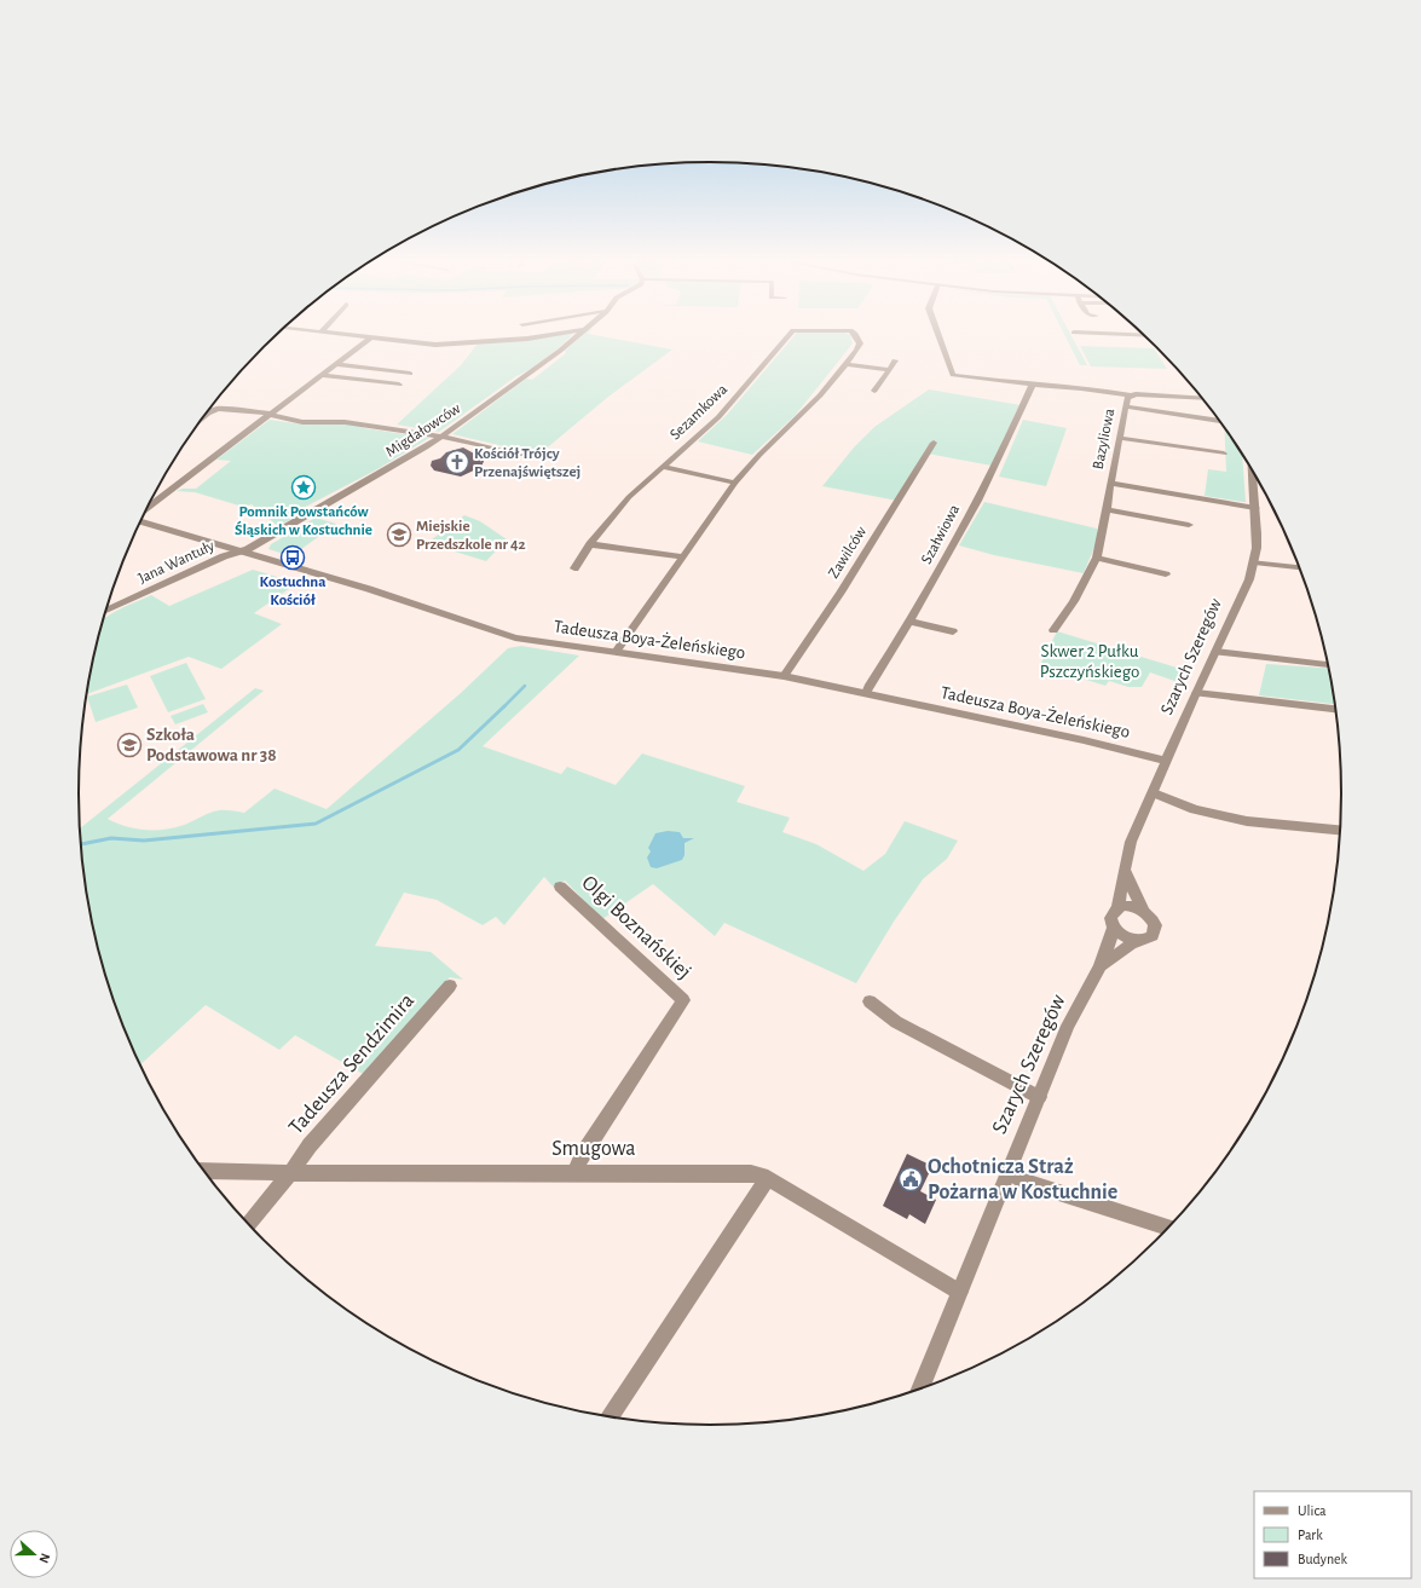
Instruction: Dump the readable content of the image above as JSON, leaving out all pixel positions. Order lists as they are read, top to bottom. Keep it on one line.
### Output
{"streets":{"street":["Sezamkowa","Migdałowców","Bazyliowa","Szałwiowa","Zawilców","Jana Wantuły","Tadeusza Boya-Żeleńskiego","Szarych Szeregów","Olgi Boznańskiej","Tadeusza Sendzimira","Smugowa"]},"crossings":[["Migdałowców","Jana Wantuły"],["Migdałowców","Tadeusza Boya-Żeleńskiego"],["Bazyliowa","Szarych Szeregów"],["Szałwiowa","Tadeusza Boya-Żeleńskiego"],["Zawilców","Tadeusza Boya-Żeleńskiego"],["Jana Wantuły","Tadeusza Boya-Żeleńskiego"],["Tadeusza Boya-Żeleńskiego","Szarych Szeregów"],["Szarych Szeregów","Smugowa"],["Olgi Boznańskiej","Smugowa"],["Tadeusza Sendzimira","Smugowa"]],"parks":["Skwer 2 Pułku Pszczyńskiego"],"places":{"church":["Kościół Trójcy Przenajświętszej"],"place":["Pomnik Powstańców Śląskich w Kostuchnie"],"school or university":["Miejskie Przedszkole nr 42","Szkoła Podstawowa nr 38"],"bus stop":["Kostuchna Kościół"],"public building":["Ochotnicza Straż Pożarna w Kostuchnie"]},"legend":["Ulica","Park","Budynek"],"north":"right"}
